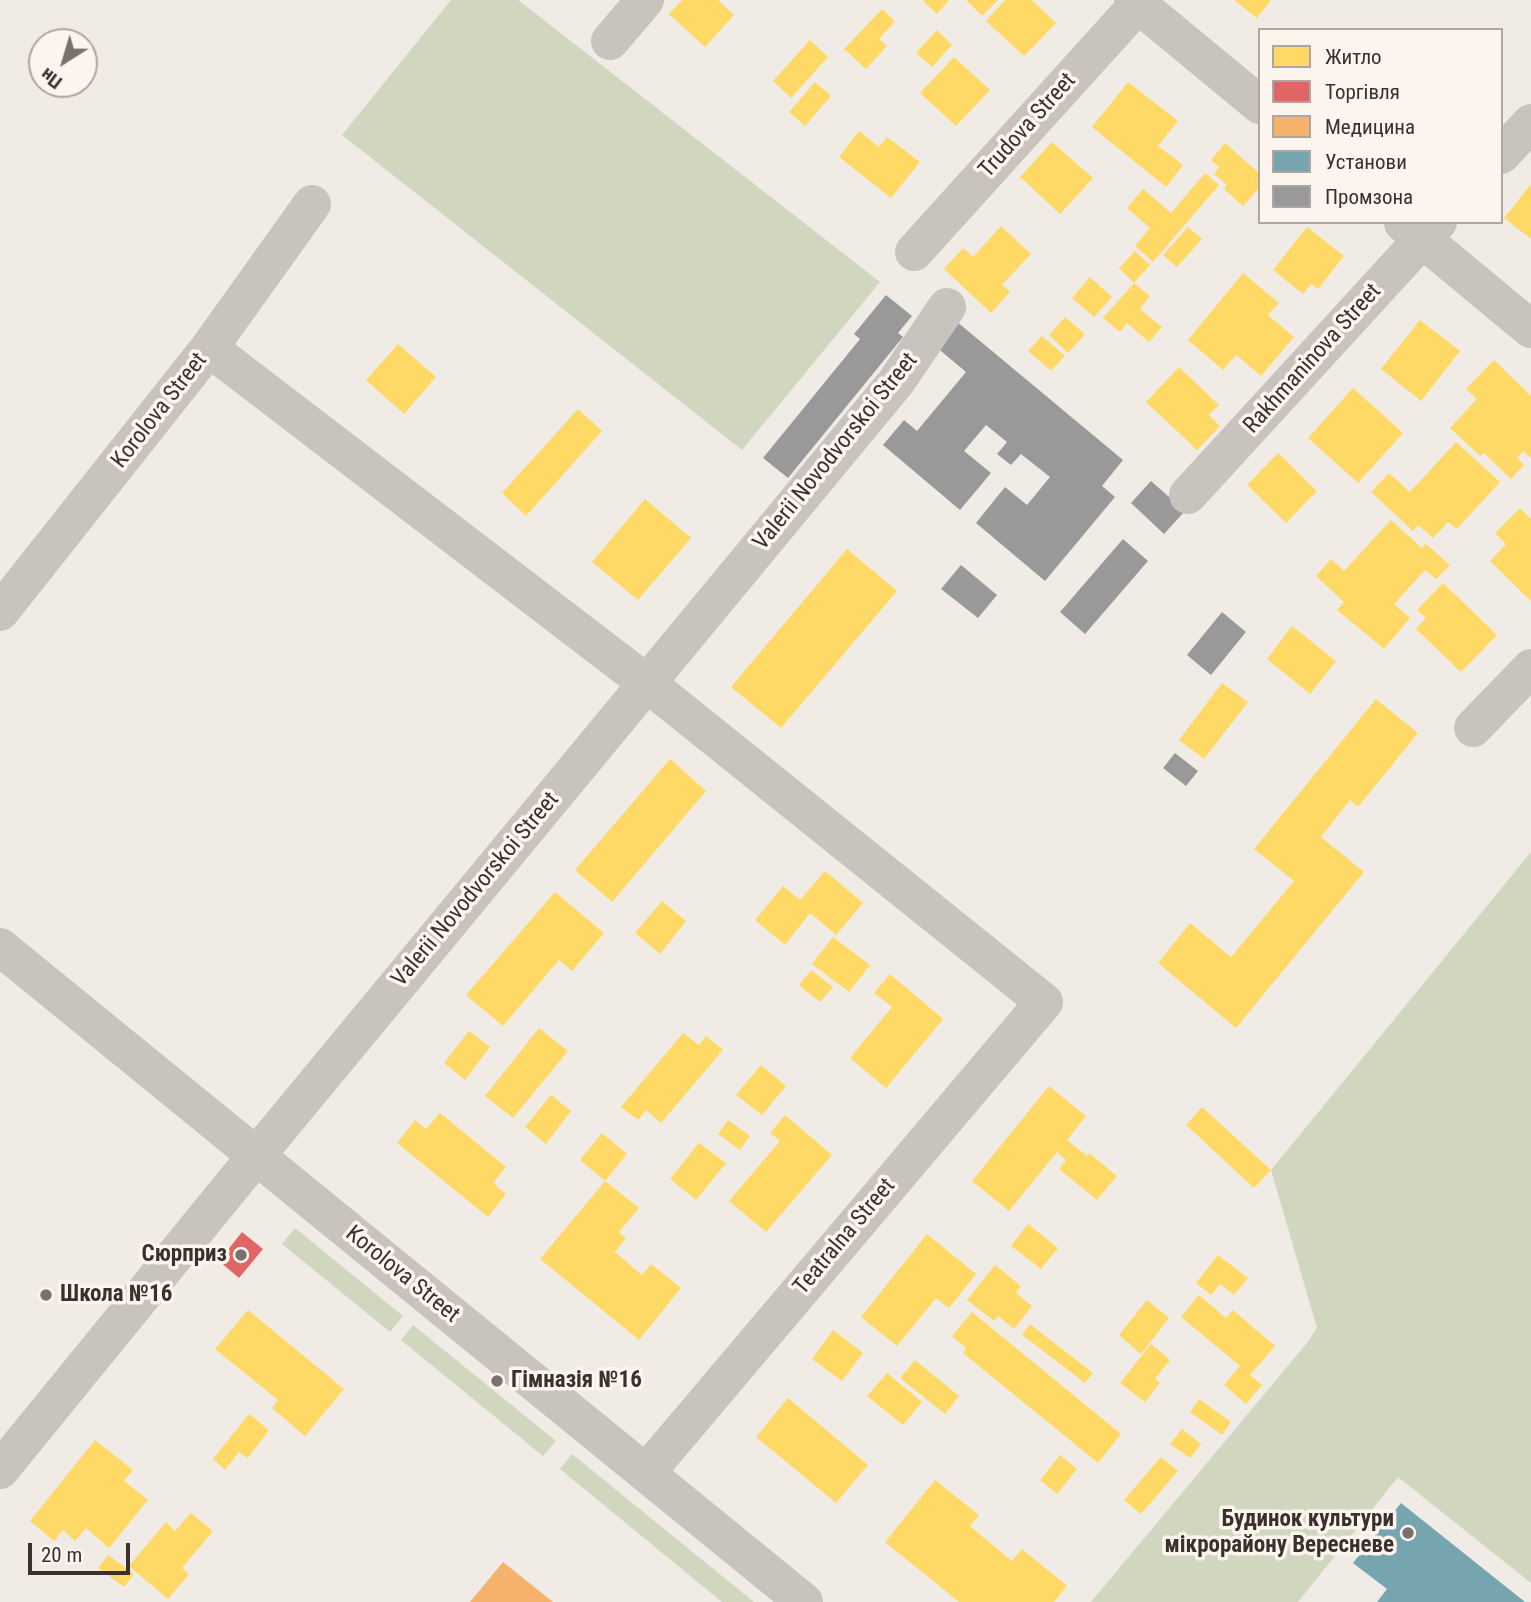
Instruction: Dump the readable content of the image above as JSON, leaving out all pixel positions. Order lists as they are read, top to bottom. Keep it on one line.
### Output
{"streets":{"street":["Trudova Street","Rakhmaninova Street","Korolova Street","Valerii Novodvorskoi Street","Teatralna Street"]},"crossings":[["Korolova Street","Valerii Novodvorskoi Street"],["Korolova Street","Teatralna Street"],["Valerii Novodvorskoi Street","Teatralna Street"]],"places":["Сюрприз","Школа №16","Гімназія №16","Будинок культури мікрорайону Вересневе"],"legend":["Житло","Торгівля","Медицина","Установи","Промзона"],"scale_bar":"20 m","north":"bottom left"}
